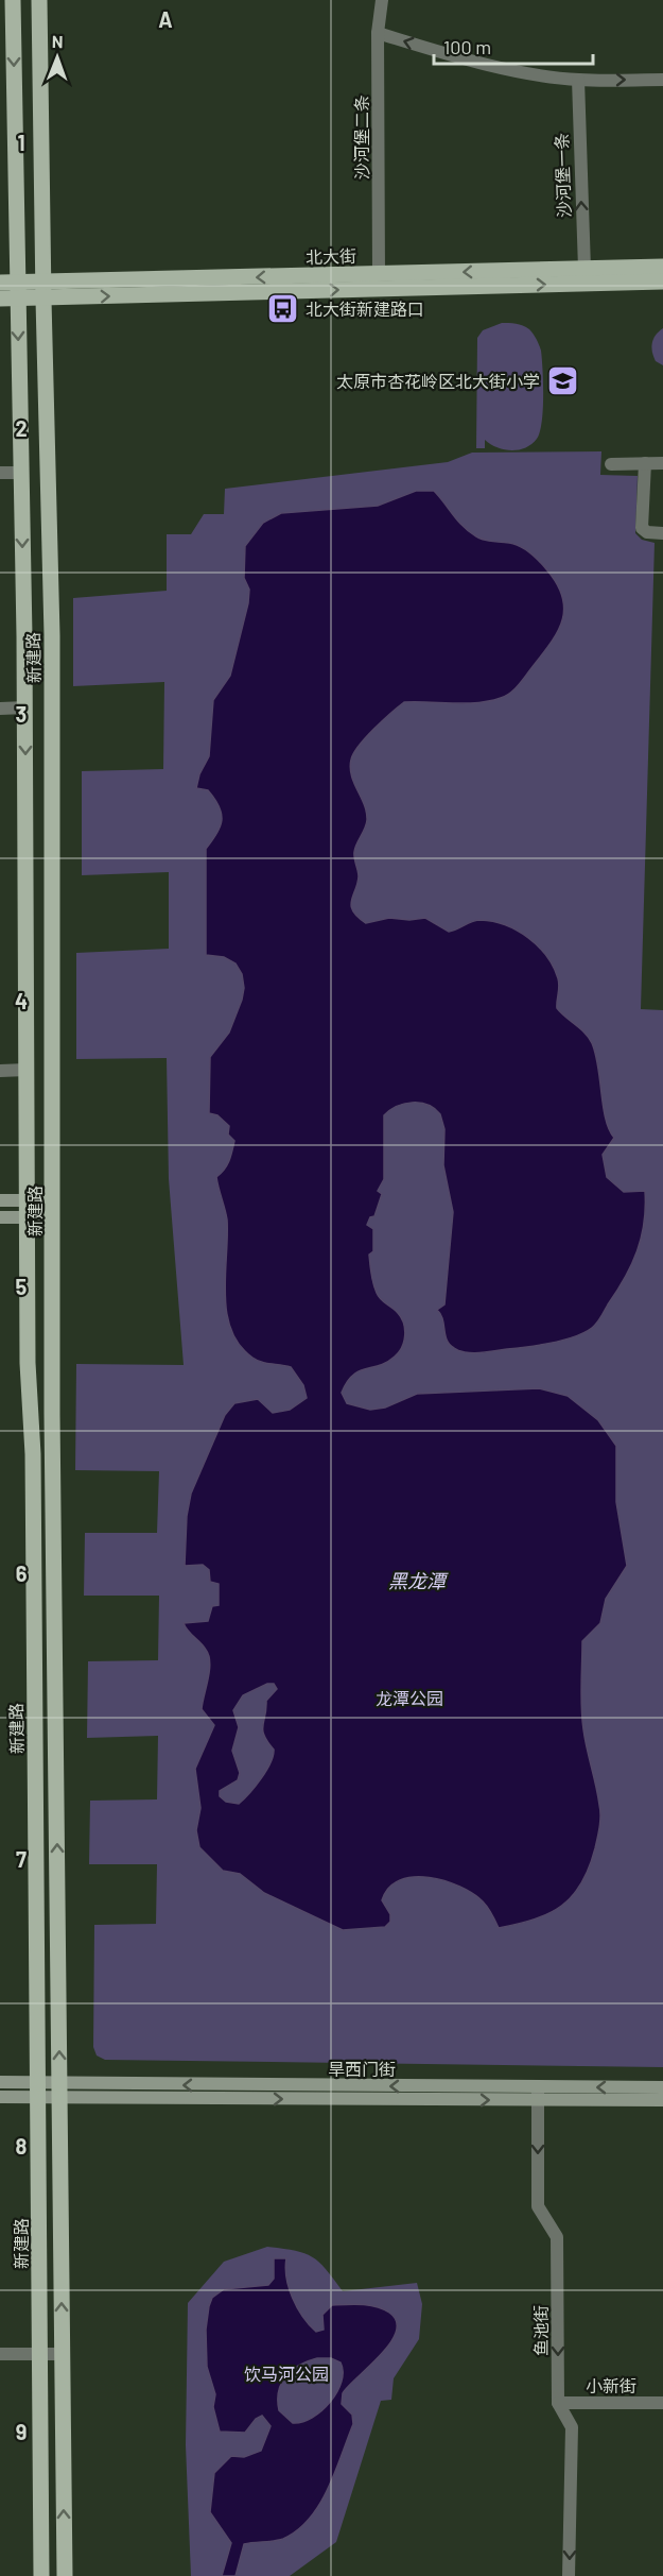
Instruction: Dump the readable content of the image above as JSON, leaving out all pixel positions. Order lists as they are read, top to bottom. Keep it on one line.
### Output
{"streets":{"main road":["北大街","新建路","旱西门街"],"street":["沙河堡二条","沙河堡一条","鱼池街","小新街"]},"crossings":[["沙河堡二条","北大街"],["沙河堡一条","北大街"],["北大街","新建路"],["新建路","旱西门街"],["旱西门街","鱼池街"],["鱼池街","小新街"]],"one_way":["沙河堡一条","鱼池街"],"water":["黑龙潭"],"parks":["龙潭公园","饮马河公园"],"places":{"bus stop":["北大街新建路口"],"school or university":["太原市杏花岭区北大街小学"]},"scale_bar":"100 m","north":"top","grid":{"columns":["A"],"rows":["1","2","3","4","5","6","7","8","9"]}}
